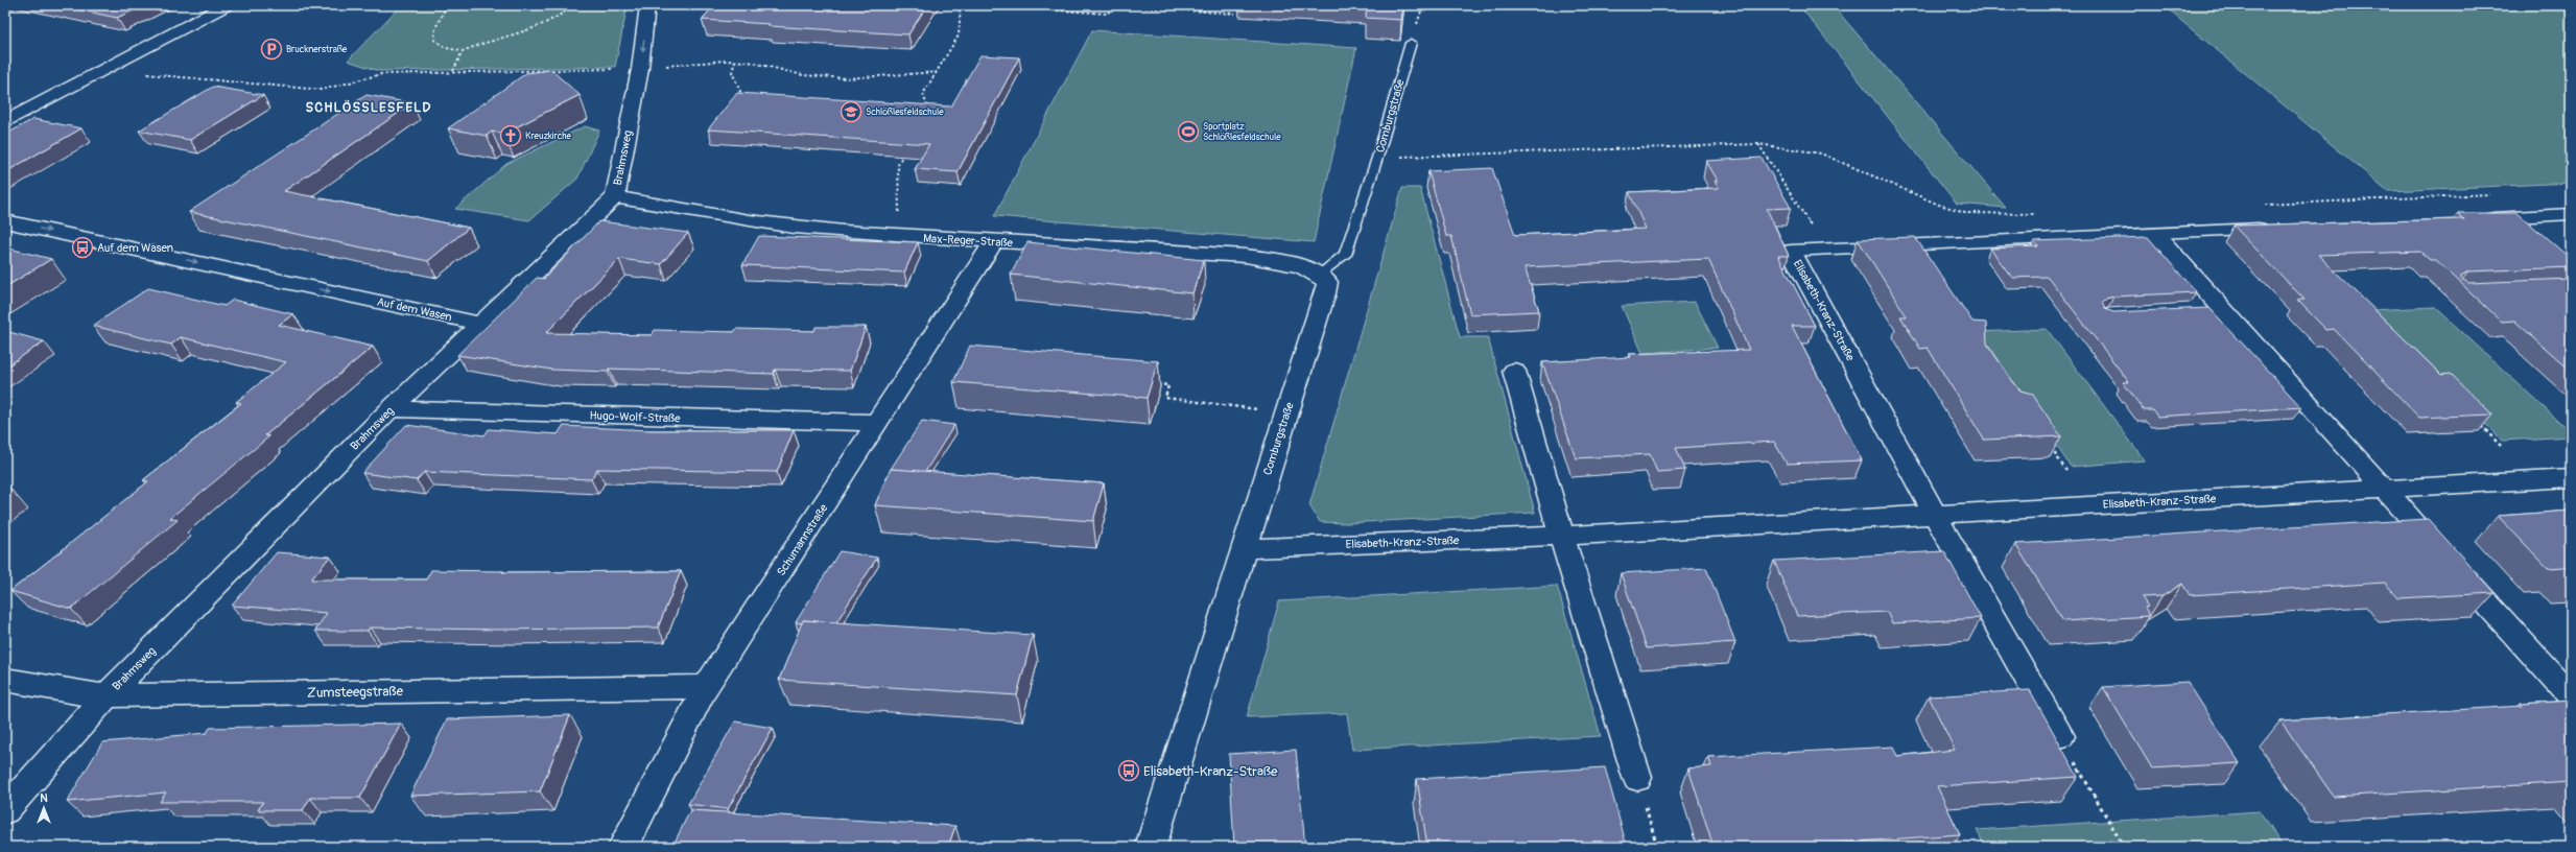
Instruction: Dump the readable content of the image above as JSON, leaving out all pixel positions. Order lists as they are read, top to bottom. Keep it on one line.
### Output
{"streets":{"street":["Comburgstraße","Brahmsweg","Max-Reger-Straße","Auf dem Wasen","Elisabeth-Kranz-Straße","Hugo-Wolf-Straße","Schumannstraße","Zumsteegstraße"]},"crossings":[["Comburgstraße","Max-Reger-Straße"],["Comburgstraße","Elisabeth-Kranz-Straße"],["Brahmsweg","Max-Reger-Straße"],["Brahmsweg","Auf dem Wasen"],["Brahmsweg","Hugo-Wolf-Straße"],["Brahmsweg","Zumsteegstraße"],["Max-Reger-Straße","Schumannstraße"],["Hugo-Wolf-Straße","Schumannstraße"],["Schumannstraße","Zumsteegstraße"]],"one_way":["Auf dem Wasen"],"districts":["SCHLÖSSLESFELD"],"places":{"parking":["Brucknerstraße"],"school or university":["Schlößlesfeldschule"],"sports":["Sportplatz Schlößlesfeldschule"],"church":["Kreuzkirche"],"bus stop":["Auf dem Wasen","Elisabeth-Kranz-Straße"]},"north":"top"}
